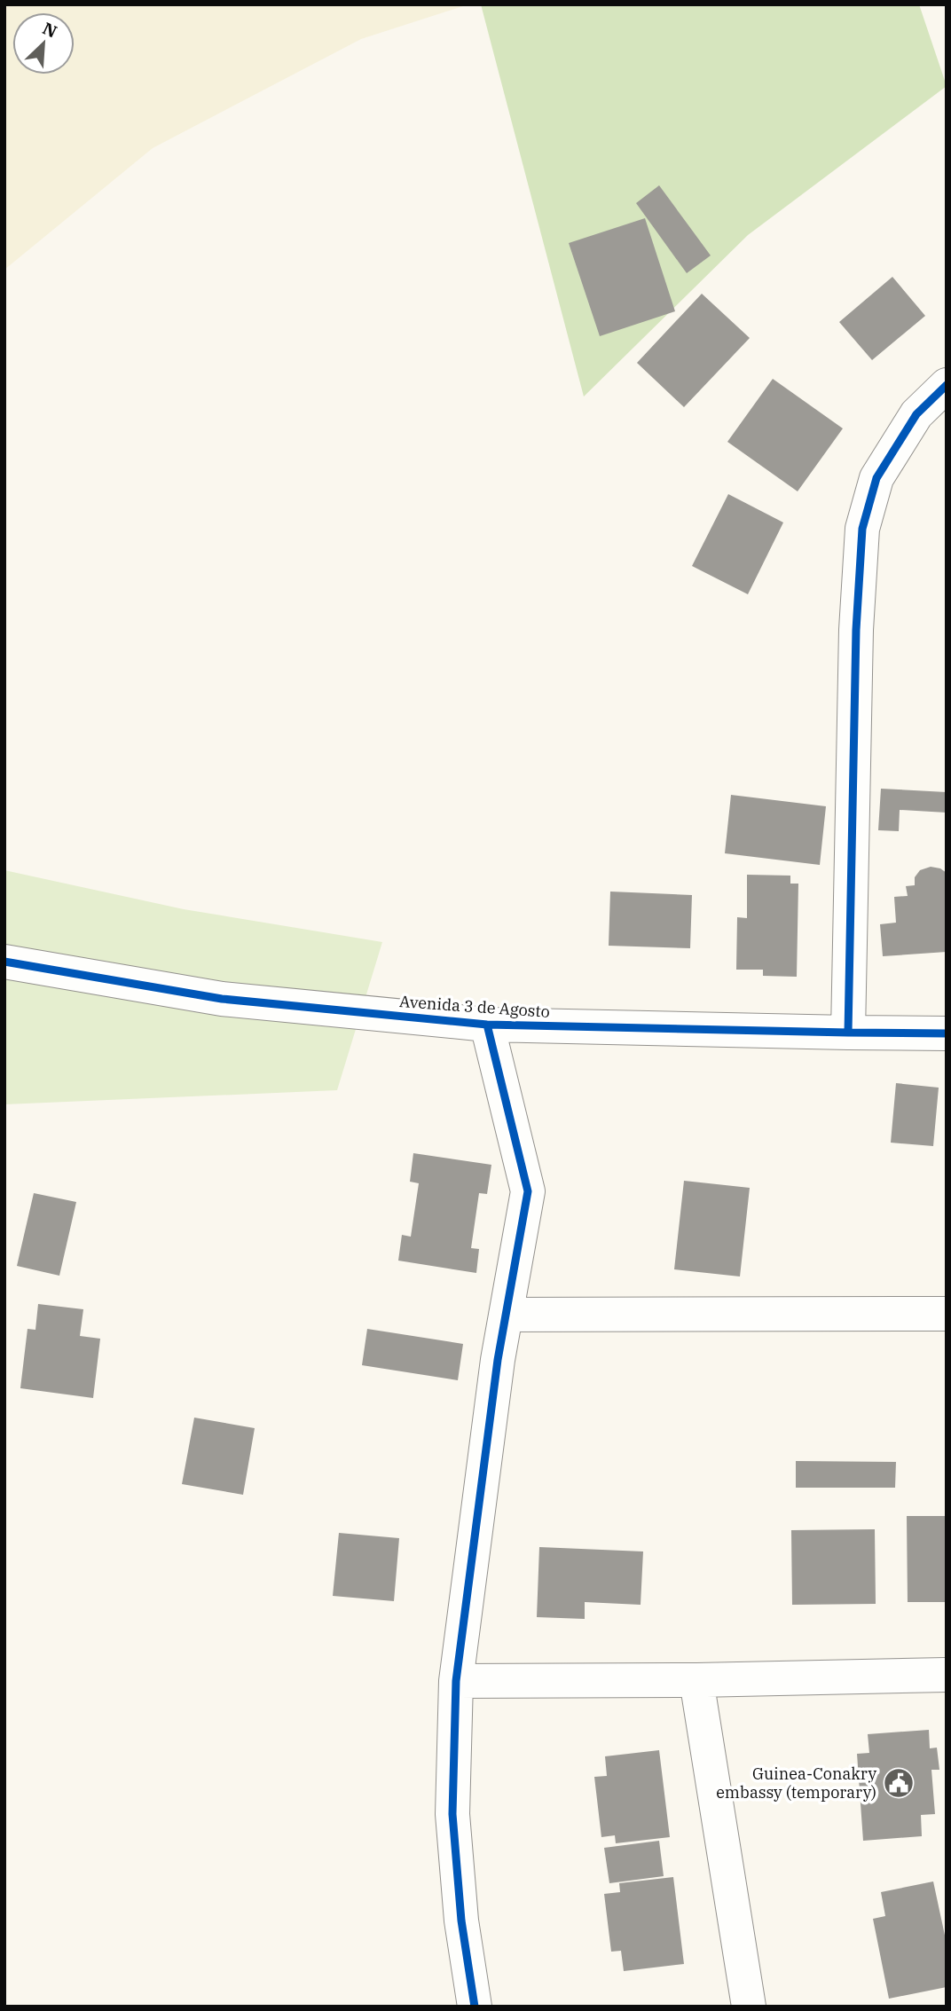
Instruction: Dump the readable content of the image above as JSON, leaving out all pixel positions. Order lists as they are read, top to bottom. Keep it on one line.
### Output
{"streets":{"street":["Avenida 3 de Agosto"]},"places":{"public building":["Guinea-Conakry embassy (temporary)"]},"north":"top right"}
